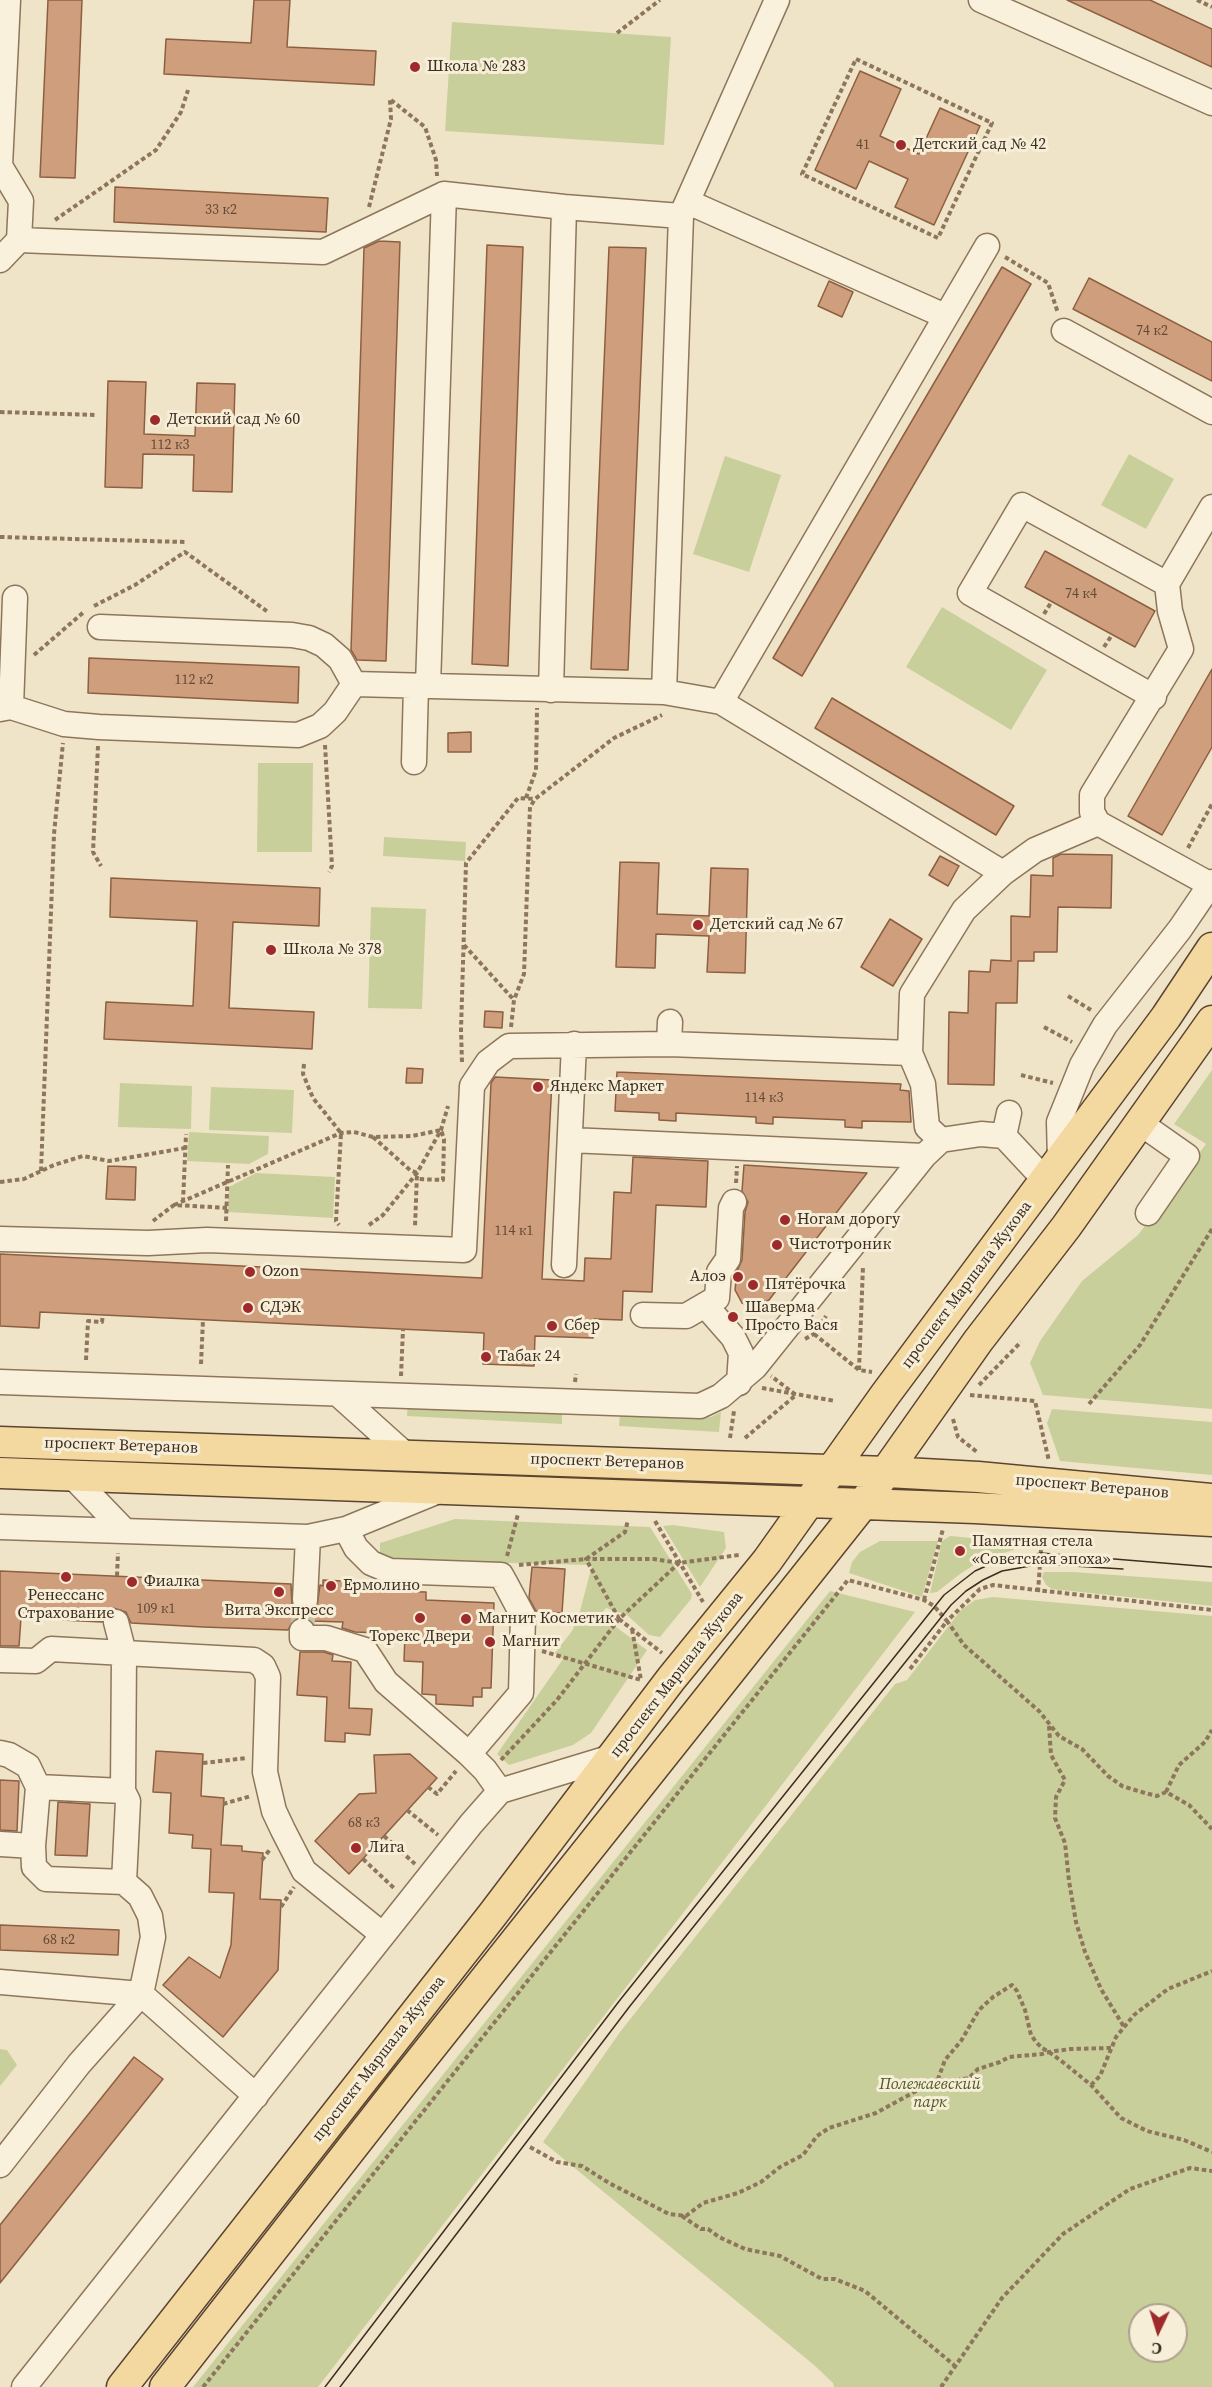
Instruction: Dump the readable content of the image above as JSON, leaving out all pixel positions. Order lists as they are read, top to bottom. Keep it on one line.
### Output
{"streets":{"main road":["проспект Маршала Жукова","проспект Ветеранов"]},"crossings":[["проспект Маршала Жукова","проспект Ветеранов"]],"parks":["Полежаевский парк"],"places":["Школа № 283","Детский сад № 42","Детский сад № 60","Детский сад № 67","Школа № 378","Яндекс Маркет","Ногам дорогу","Чистотроник","Ozon","Алоэ","Пятёрочка","СДЭК","Шаверма Просто Вася","Сбер","Табак 24","Памятная стела «Советская эпоха»","Ренессанс Страхование","Фиалка","Ермолино","Вита Экспресс","Торекс Двери","Магнит Косметик","Магнит","Лига"],"house_numbers":["41","33 к2","74 к2","112 к3","74 к4","112 к2","114 к3","114 к1","109 к1","68 к3","68 к2"],"north":"bottom"}
